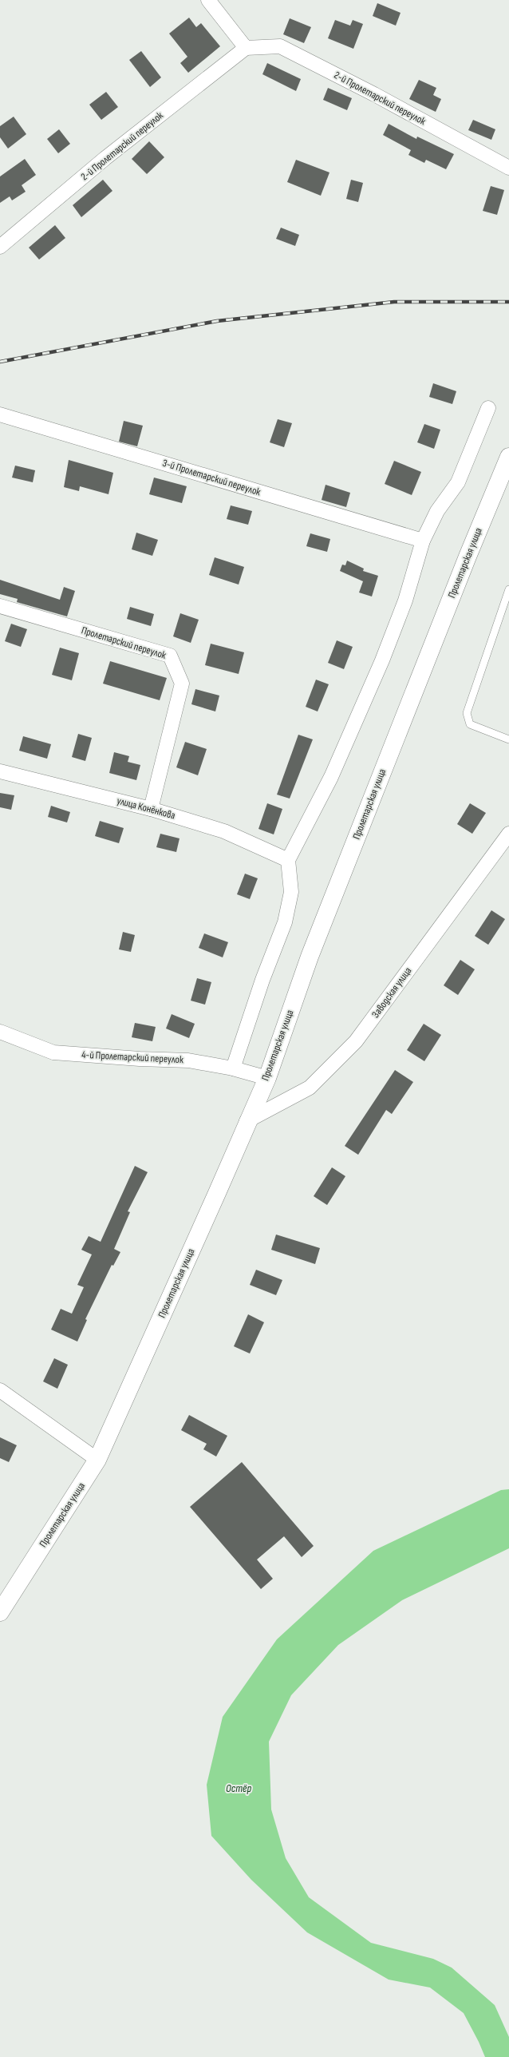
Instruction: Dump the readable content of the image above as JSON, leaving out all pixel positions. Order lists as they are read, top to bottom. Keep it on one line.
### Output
{"streets":{"main road":["Пролетарская улица"],"street":["2-й Пролетарский переулок","3-й Пролетарский переулок","Пролетарский переулок","улица Конёнкова","Заводская улица","4-й Пролетарский переулок"]},"crossings":[["Пролетарская улица","Заводская улица"],["Пролетарская улица","4-й Пролетарский переулок"],["Пролетарский переулок","улица Конёнкова"]],"water":["Остёр"]}
